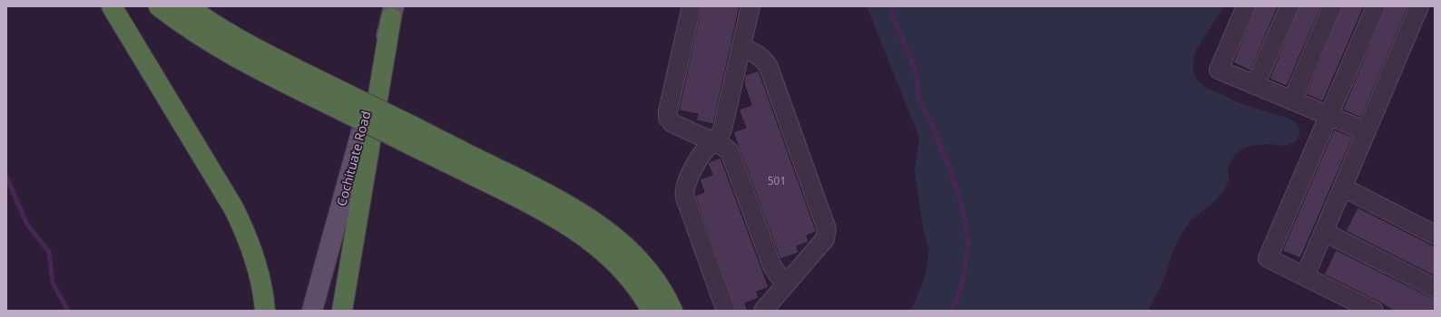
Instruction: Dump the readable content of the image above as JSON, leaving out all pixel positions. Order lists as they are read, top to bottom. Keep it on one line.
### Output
{"streets":{"main road":["Cochituate Road"]},"house_numbers":["501"]}
